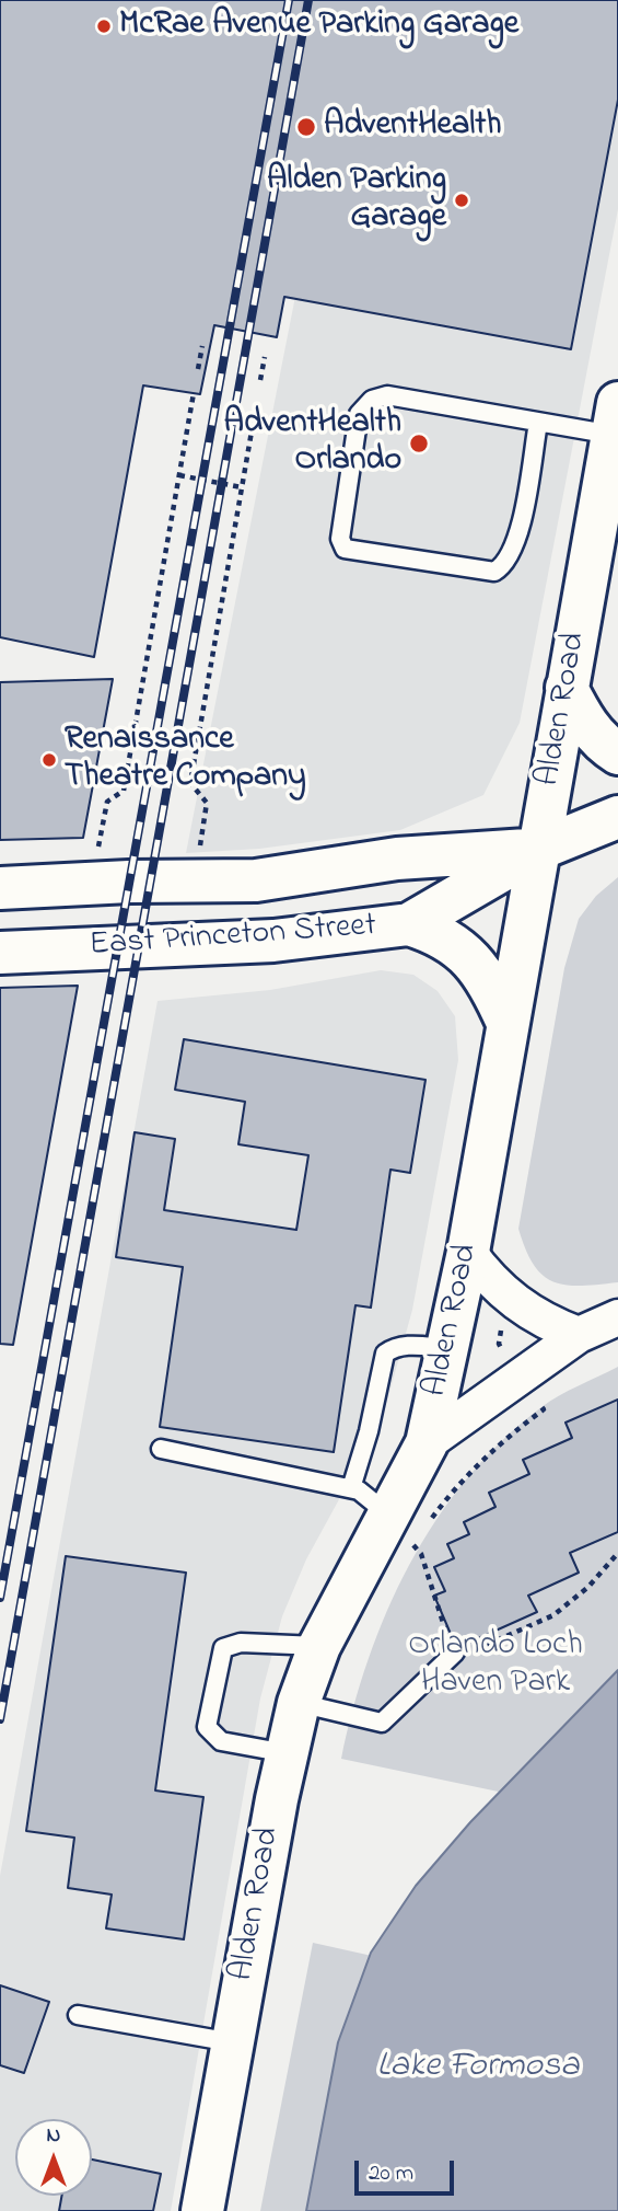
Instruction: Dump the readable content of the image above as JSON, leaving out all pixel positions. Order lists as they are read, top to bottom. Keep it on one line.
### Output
{"streets":{"street":["Alden Road","East Princeton Street"]},"crossings":[["Alden Road","East Princeton Street"]],"water":["Lake Formosa"],"parks":["Orlando Loch Haven Park"],"places":["McRae Avenue Parking Garage","AdventHealth","Alden Parking Garage","AdventHealth Orlando","Renaissance Theatre Company"],"scale_bar":"20 m","north":"top"}
